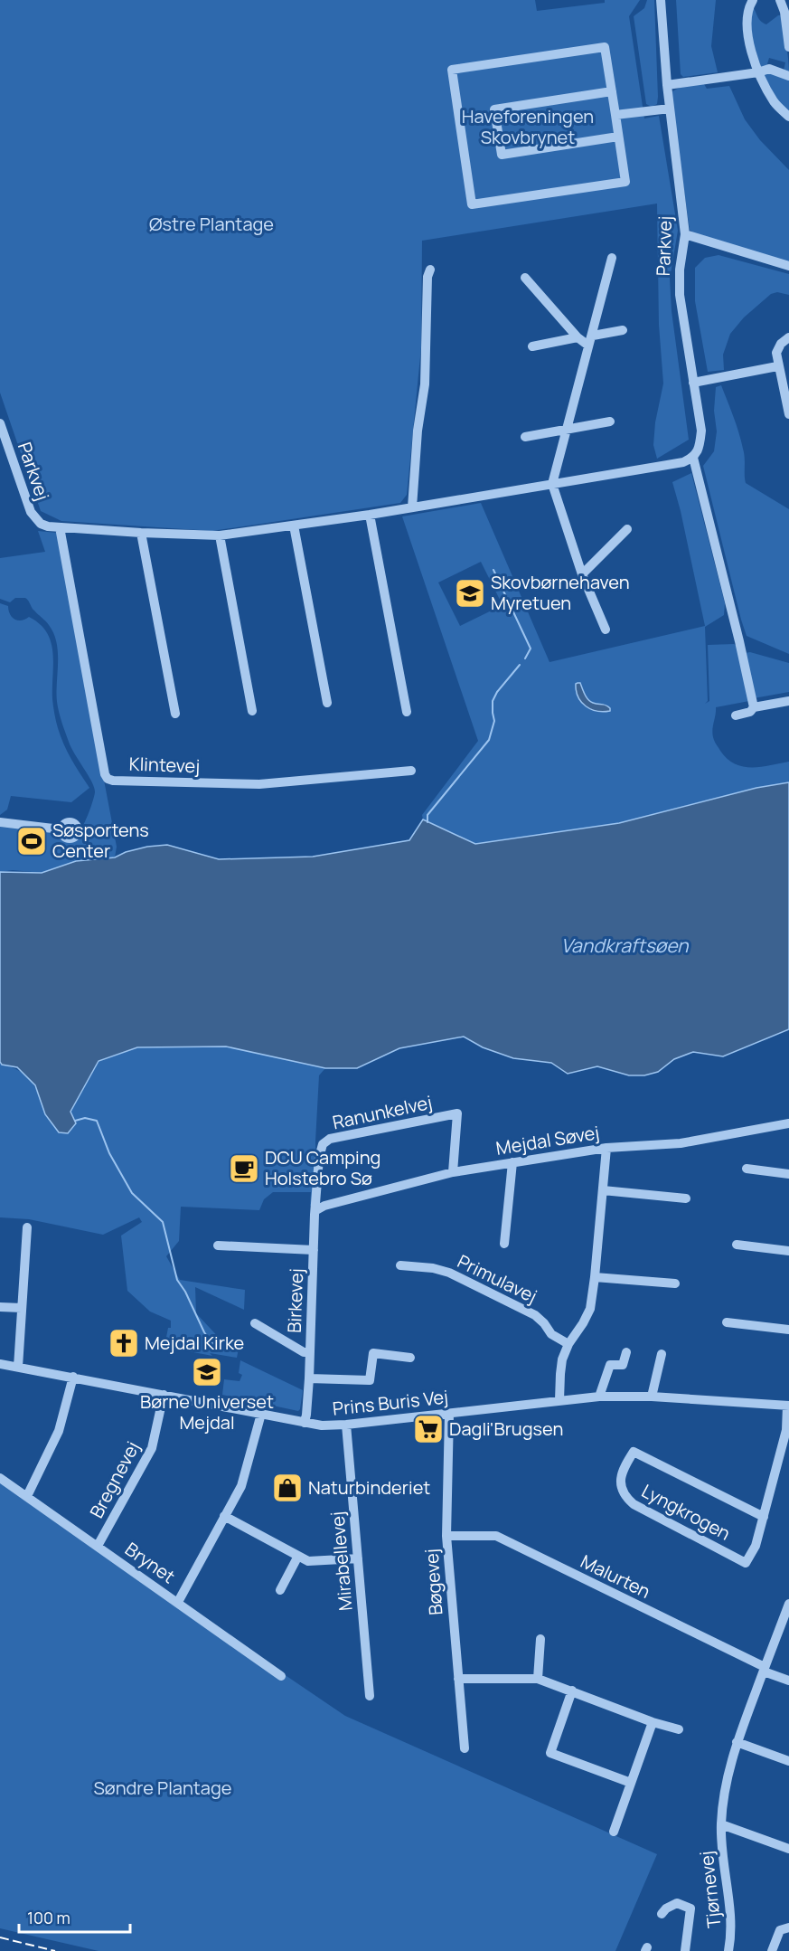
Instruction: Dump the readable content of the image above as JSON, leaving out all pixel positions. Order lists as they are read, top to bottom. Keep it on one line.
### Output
{"streets":{"street":["Parkvej","Klintevej","Ranunkelvej","Mejdal Søvej","Primulavej","Birkevej","Prins Buris Vej","Bregnevej","Lyngkrogen","Mirabellevej","Brynet","Malurten","Bøgevej","Tjørnevej"]},"crossings":[["Parkvej","Klintevej"],["Ranunkelvej","Mejdal Søvej"],["Ranunkelvej","Birkevej"],["Mejdal Søvej","Birkevej"],["Birkevej","Prins Buris Vej"],["Prins Buris Vej","Bregnevej"],["Prins Buris Vej","Lyngkrogen"],["Prins Buris Vej","Mirabellevej"],["Prins Buris Vej","Bøgevej"],["Bregnevej","Brynet"],["Malurten","Bøgevej"],["Malurten","Tjørnevej"]],"water":["Vandkraftsøen"],"parks":["Haveforeningen Skovbrynet","Østre Plantage","Søndre Plantage"],"places":{"school or university":["Skovbørnehaven Myretuen","Børne Universet Mejdal"],"sports":["Søsportens Center"],"cafe":["DCU Camping Holstebro Sø"],"church":["Mejdal Kirke"],"supermarket":["Dagli'Brugsen"],"shop":["Naturbinderiet"]},"scale_bar":"100 m"}
